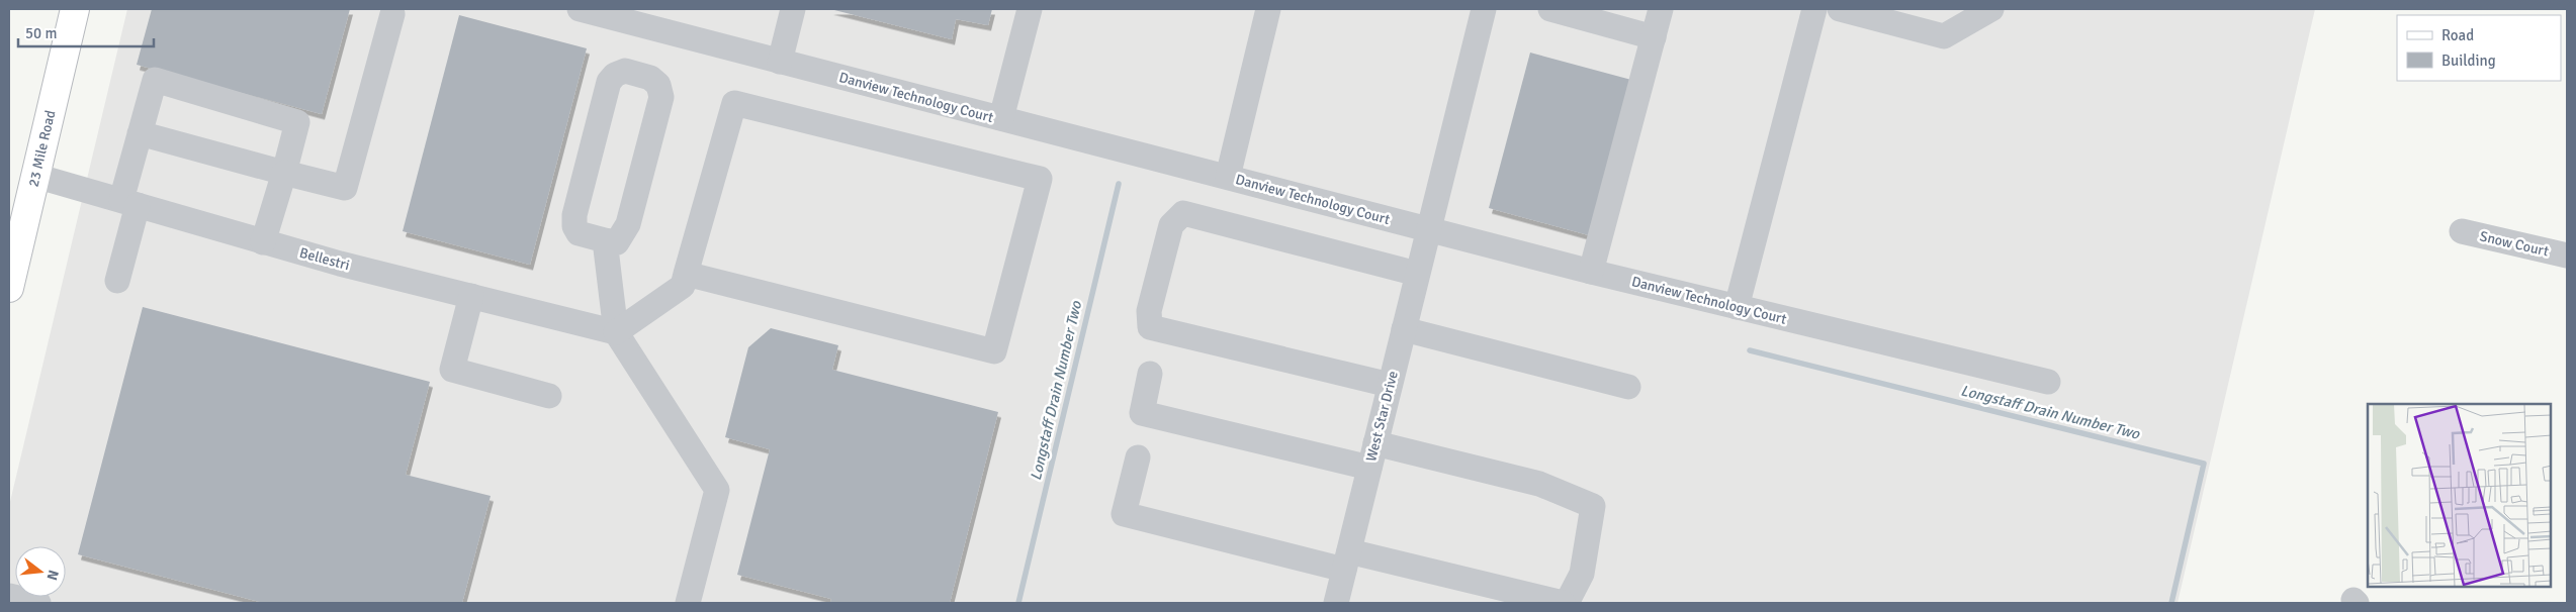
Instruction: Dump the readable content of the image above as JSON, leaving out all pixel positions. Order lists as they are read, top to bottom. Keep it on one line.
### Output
{"streets":{"main road":["23 Mile Road"],"street":["Danview Technology Court","Snow Court","Bellestri","West Star Drive"]},"crossings":[["Danview Technology Court","West Star Drive"],["23 Mile Road","Bellestri"]],"water":["Longstaff Drain Number Two"],"legend":["Road","Building"],"scale_bar":"50 m","north":"right"}
